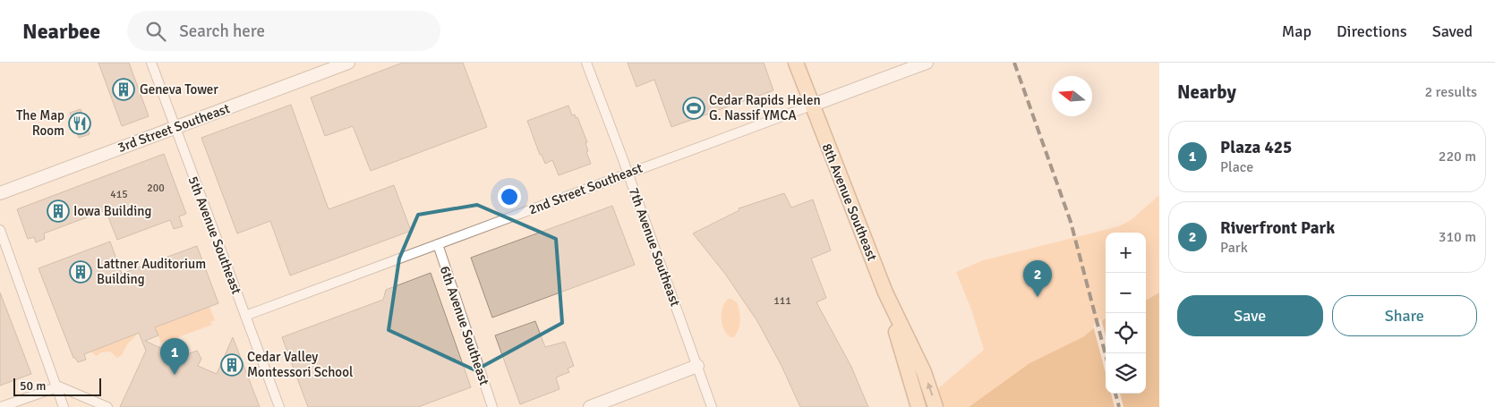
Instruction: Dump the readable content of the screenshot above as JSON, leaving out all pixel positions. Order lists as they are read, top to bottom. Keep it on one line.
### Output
{"streets":{"main road":["8th Avenue Southeast"],"street":["3rd Street Southeast","2nd Street Southeast","5th Avenue Southeast","7th Avenue Southeast","6th Avenue Southeast"]},"crossings":[["3rd Street Southeast","5th Avenue Southeast"],["2nd Street Southeast","8th Avenue Southeast"],["2nd Street Southeast","5th Avenue Southeast"],["2nd Street Southeast","7th Avenue Southeast"],["2nd Street Southeast","6th Avenue Southeast"]],"places":{"building":["Geneva Tower","Iowa Building","Lattner Auditorium Building","Cedar Valley Montessori School"],"sports":["Cedar Rapids Helen G. Nassif YMCA"],"restaurant":["The Map Room"]},"house_numbers":["200","415","111"],"scale_bar":"50 m","north":"left","page":{"header":"Nearbee","search":"Search here","nav":["Map","Directions","Saved"],"heading":["Nearby","2 results"],"list":[{"mark":"1","name":"Plaza 425","note":"Place","value":"220 m"},{"mark":"2","name":"Riverfront Park","note":"Park","value":"310 m"}],"map_buttons":["+","−"],"pins":["2","1"],"buttons":["Save","Share"],"scale":"50 m"}}
